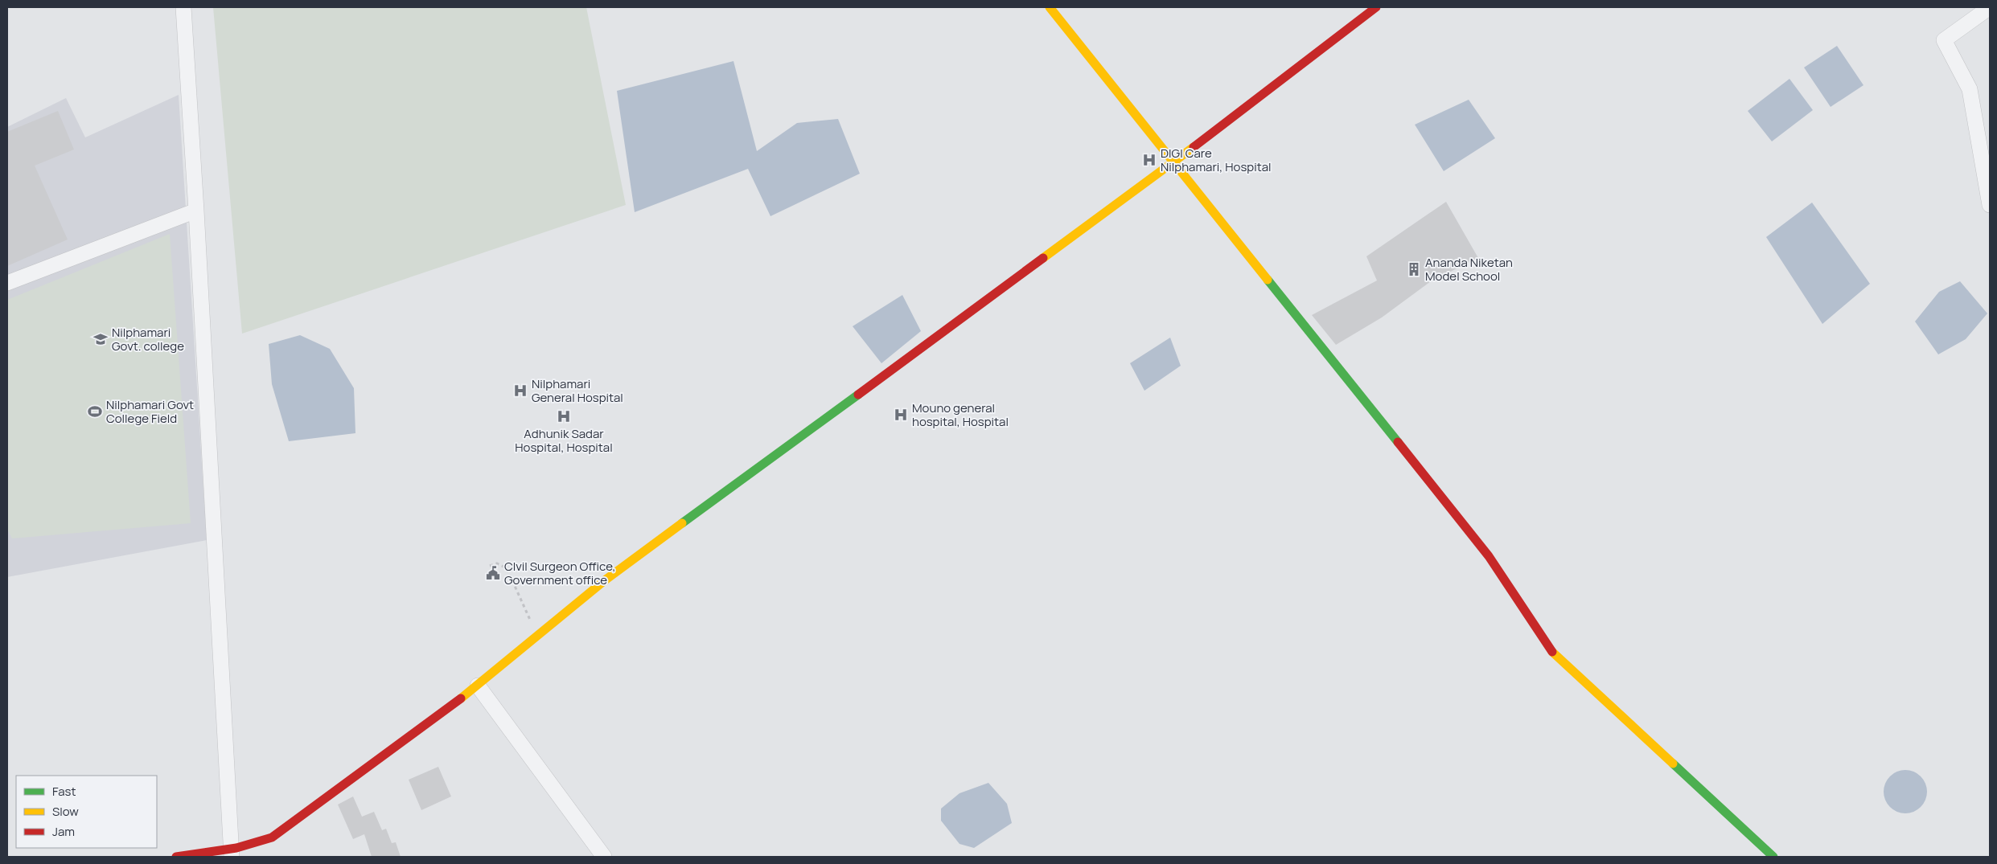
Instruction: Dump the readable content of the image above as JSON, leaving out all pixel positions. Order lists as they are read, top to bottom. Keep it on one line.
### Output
{"places":{"hospital":["DIGI Care Nilphamari, Hospital","Nilphamari General Hospital","Mouno general hospital, Hospital","Adhunik Sadar Hospital, Hospital"],"building":["Ananda Niketan Model School"],"school or university":["Nilphamari Govt. college"],"sports":["Nilphamari Govt College Field"],"public building":["CIvil Surgeon Office, Government office"]},"legend":["Fast","Slow","Jam"]}
